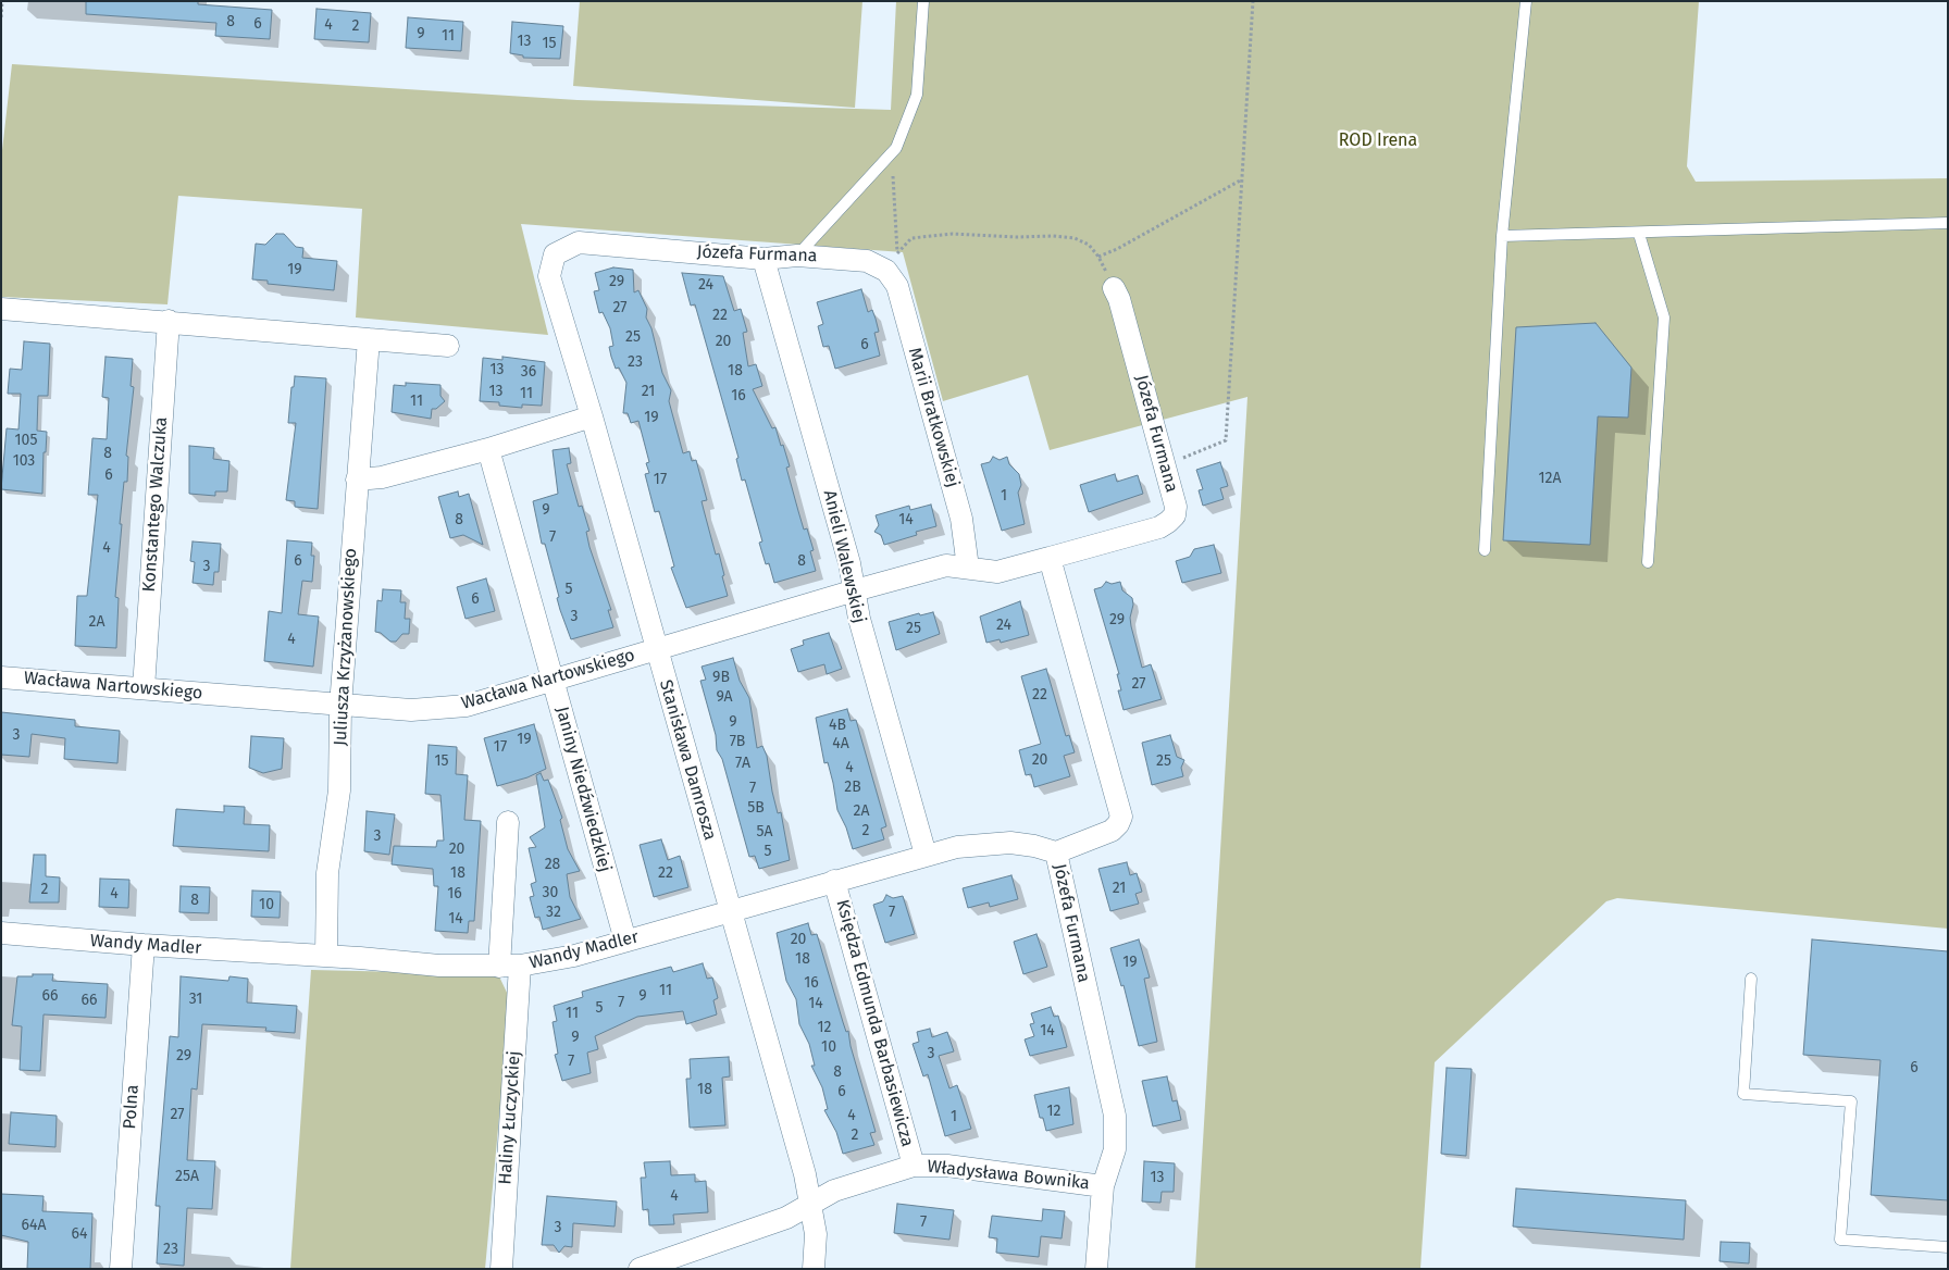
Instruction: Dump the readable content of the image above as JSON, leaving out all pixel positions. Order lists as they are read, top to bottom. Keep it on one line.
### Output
{"streets":{"street":["Józefa Furmana","Marii Bratkowskiej","Konstantego Walczuka","Anieli Walewskiej","Juliusza Krzyżanowskiego","Wacława Nartowskiego","Stanisława Damrosza","Janiny Niedźwiedzkiej","Wandy Madler","Księdza Edmunda Barbasiewicza","Polna","Haliny Łuczyckiej","Władysława Bownika"]},"crossings":[["Józefa Furmana","Marii Bratkowskiej"],["Józefa Furmana","Anieli Walewskiej"],["Józefa Furmana","Wacława Nartowskiego"],["Józefa Furmana","Stanisława Damrosza"],["Józefa Furmana","Wandy Madler"],["Józefa Furmana","Władysława Bownika"],["Marii Bratkowskiej","Wacława Nartowskiego"],["Konstantego Walczuka","Wacława Nartowskiego"],["Anieli Walewskiej","Wacława Nartowskiego"],["Anieli Walewskiej","Wandy Madler"],["Juliusza Krzyżanowskiego","Wacława Nartowskiego"],["Juliusza Krzyżanowskiego","Wandy Madler"],["Wacława Nartowskiego","Stanisława Damrosza"],["Wacława Nartowskiego","Janiny Niedźwiedzkiej"],["Stanisława Damrosza","Wandy Madler"],["Stanisława Damrosza","Władysława Bownika"],["Janiny Niedźwiedzkiej","Wandy Madler"],["Wandy Madler","Księdza Edmunda Barbasiewicza"],["Wandy Madler","Polna"],["Wandy Madler","Haliny Łuczyckiej"],["Księdza Edmunda Barbasiewicza","Władysława Bownika"]],"parks":["ROD Irena"],"house_numbers":["8","6","4","2","9","11","13","15","19","29","24","27","22","25","20","6","23","13","18","36","13","21","11","16","11","19","105","8","103","6","12A","17","1","9","8","14","7","4","6","8","3","5","6","3","29","2A","24","25","4","9B","27","22","9A","9","4B","3","19","7B","4A","17","20","15","25","7A","4","2B","7","5B","2A","2","5A","3","20","5","28","18","22","21","2","30","4","16","8","10","32","7","14","20","18","19","16","11","66","9","31","66","7","14","5","11","12","14","9","10","3","29","7","6","8","18","6","12","27","4","1","2","25A","13","4","7","64A","3","64","23"]}
